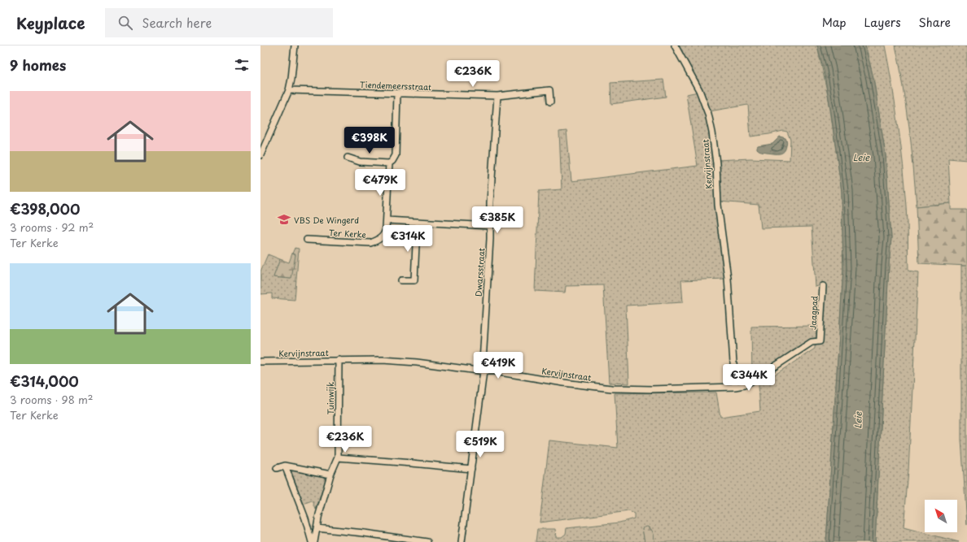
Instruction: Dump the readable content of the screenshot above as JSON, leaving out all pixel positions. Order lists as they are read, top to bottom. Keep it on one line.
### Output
{"streets":{"street":["Tiendemeersstraat","Kervijnstraat","Ter Kerke","Dwarsstraat","Jaagpad","Tuinwijk"]},"crossings":[["Tiendemeersstraat","Dwarsstraat"],["Kervijnstraat","Dwarsstraat"],["Kervijnstraat","Jaagpad"],["Kervijnstraat","Tuinwijk"]],"water":["Leie"],"places":{"school or university":["VBS De Wingerd"]},"north":"top left","page":{"header":"Keyplace","search":"Search here","nav":["Map","Layers","Share"],"heading":"9 homes","price":["€236K","€398K","€479K","€385K","€314K","€419K","€344K","€236K","€519K"],"list":[{"name":"€398,000","note":"3 rooms · 92 m² · Ter Kerke"},{"name":"€314,000","note":"3 rooms · 98 m² · Ter Kerke"}]}}
